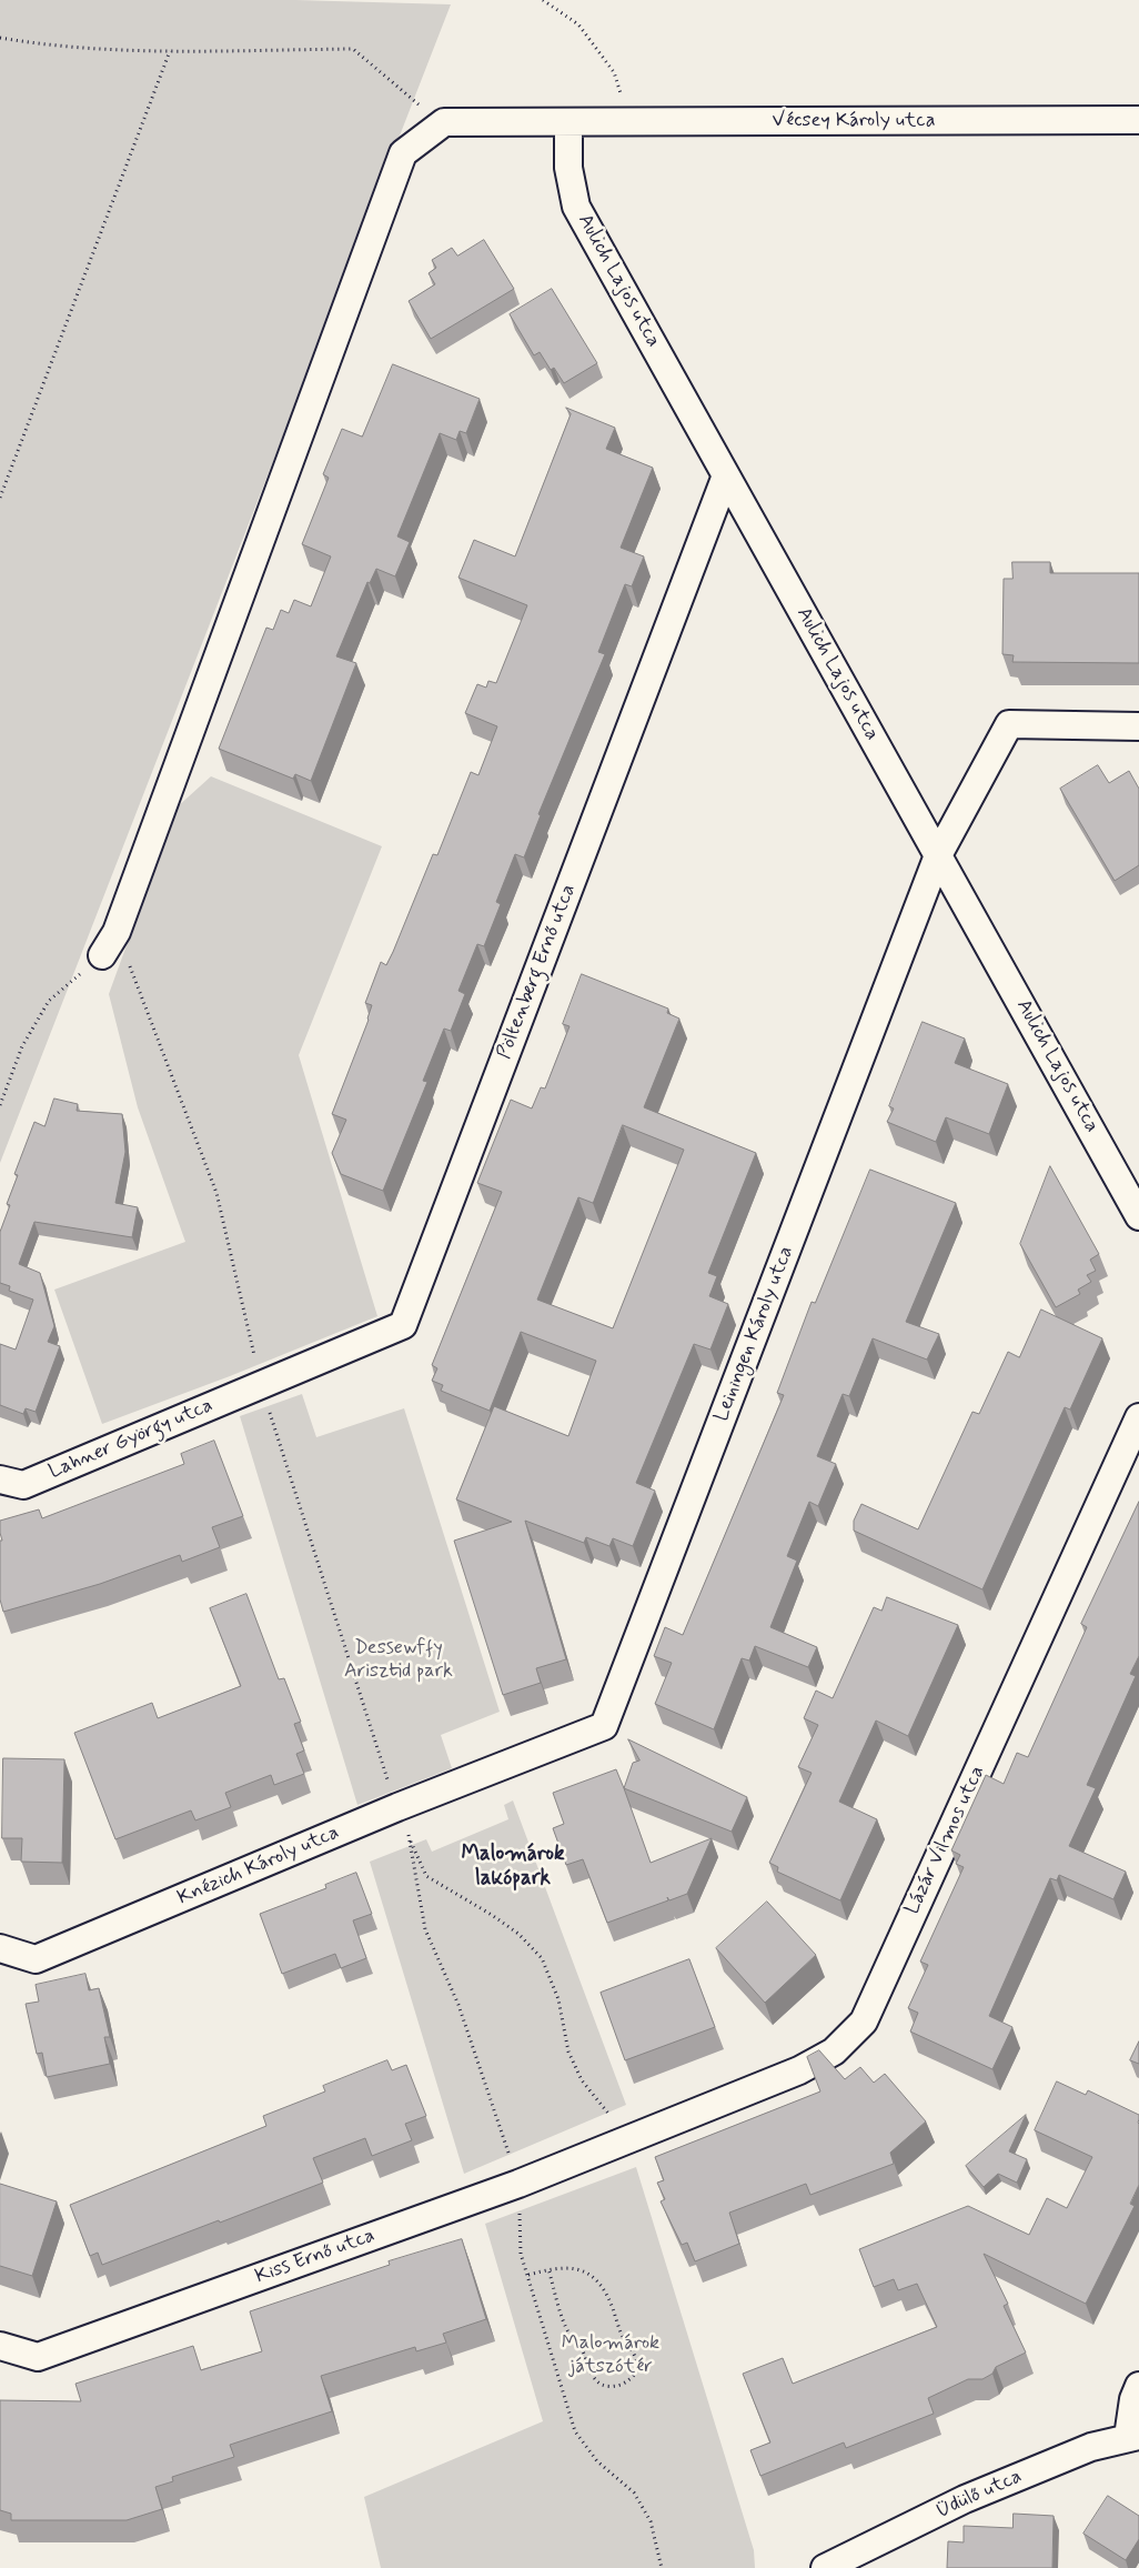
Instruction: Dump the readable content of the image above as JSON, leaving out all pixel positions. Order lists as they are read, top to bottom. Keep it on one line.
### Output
{"streets":{"street":["Vécsey Károly utca","Aulich Lajos utca","Pöltenberg Ernő utca","Leiningen Károly utca","Lahner György utca","Lázár Vilmos utca","Knézich Károly utca","Kiss Ernő utca","Üdülő utca"]},"crossings":[["Vécsey Károly utca","Aulich Lajos utca"],["Aulich Lajos utca","Pöltenberg Ernő utca"],["Aulich Lajos utca","Leiningen Károly utca"],["Pöltenberg Ernő utca","Lahner György utca"],["Leiningen Károly utca","Knézich Károly utca"],["Lázár Vilmos utca","Kiss Ernő utca"]],"districts":["Malomárok lakópark"],"parks":["Dessewffy Arisztid park","Malomárok játszótér"]}
